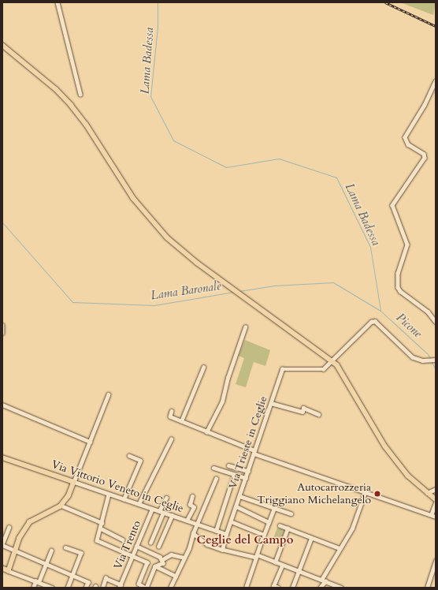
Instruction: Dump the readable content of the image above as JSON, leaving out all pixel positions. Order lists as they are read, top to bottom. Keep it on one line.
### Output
{"streets":{"main road":["Via Vittorio Veneto in Ceglie"],"street":["Via Trieste in Ceglie","Via Trento"]},"crossings":[["Via Trieste in Ceglie","Via Vittorio Veneto in Ceglie"],["Via Vittorio Veneto in Ceglie","Via Trento"]],"districts":["Ceglie del Campo"],"water":["Lama Badessa","Lama Baronale","Picone"],"places":["Autocarrozzeria Triggiano Michelangelo"]}
